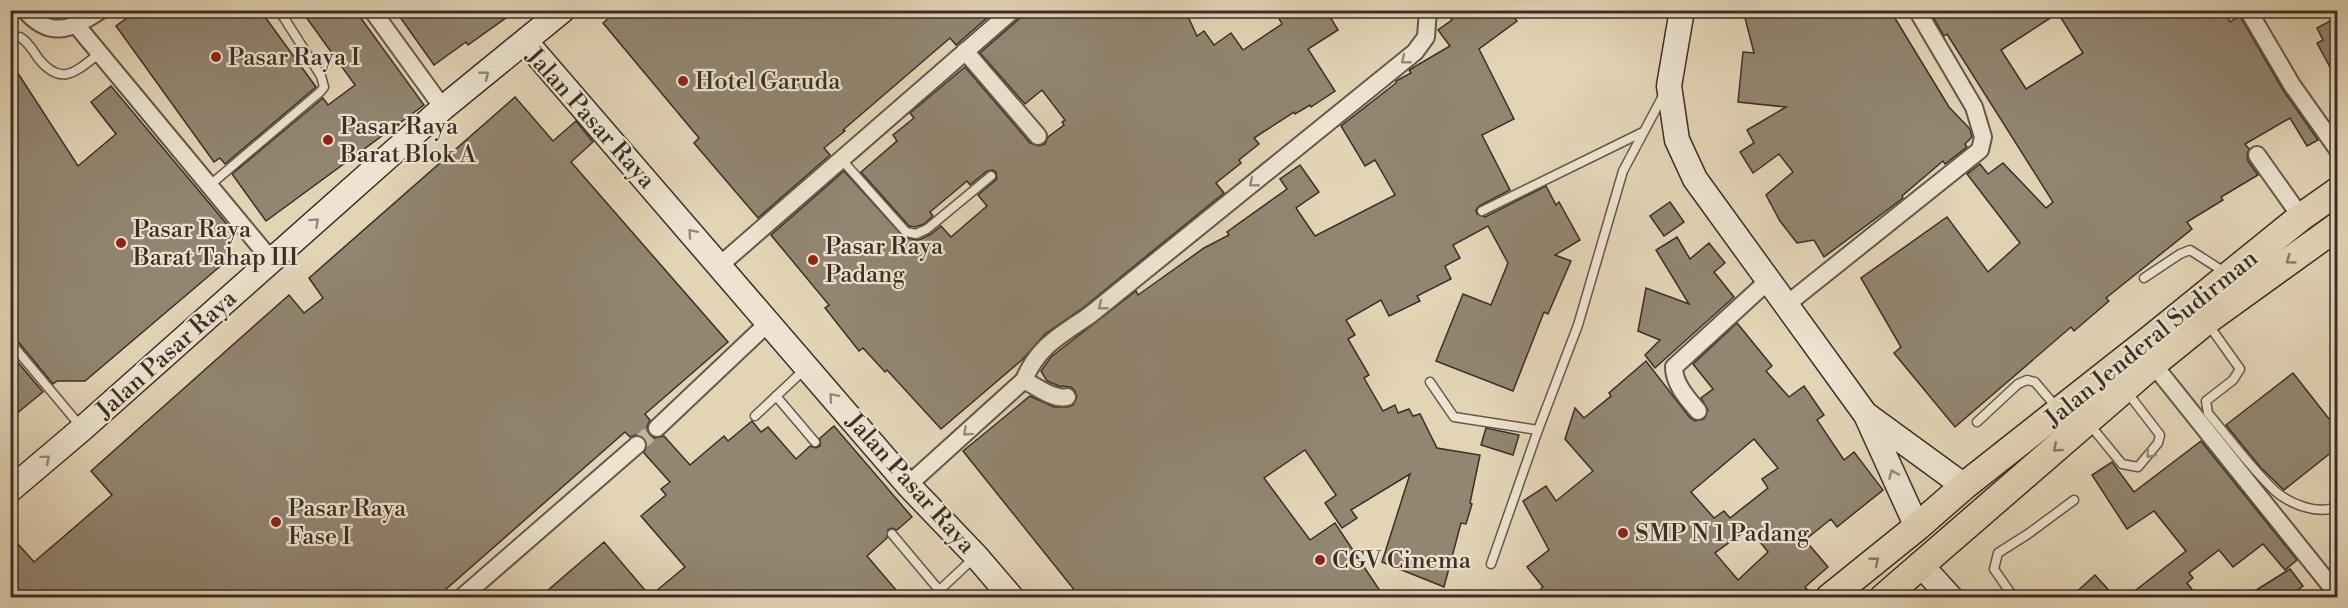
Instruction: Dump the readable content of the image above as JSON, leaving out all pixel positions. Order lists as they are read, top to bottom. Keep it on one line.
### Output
{"streets":{"main road":["Jalan Pasar Raya","Jalan Jenderal Sudirman"]},"places":["Pasar Raya I","Hotel Garuda","Pasar Raya Barat Blok A","Pasar Raya Barat Tahap III","Pasar Raya Padang","Pasar Raya Fase I","SMP N 1 Padang","CGV Cinema"]}
